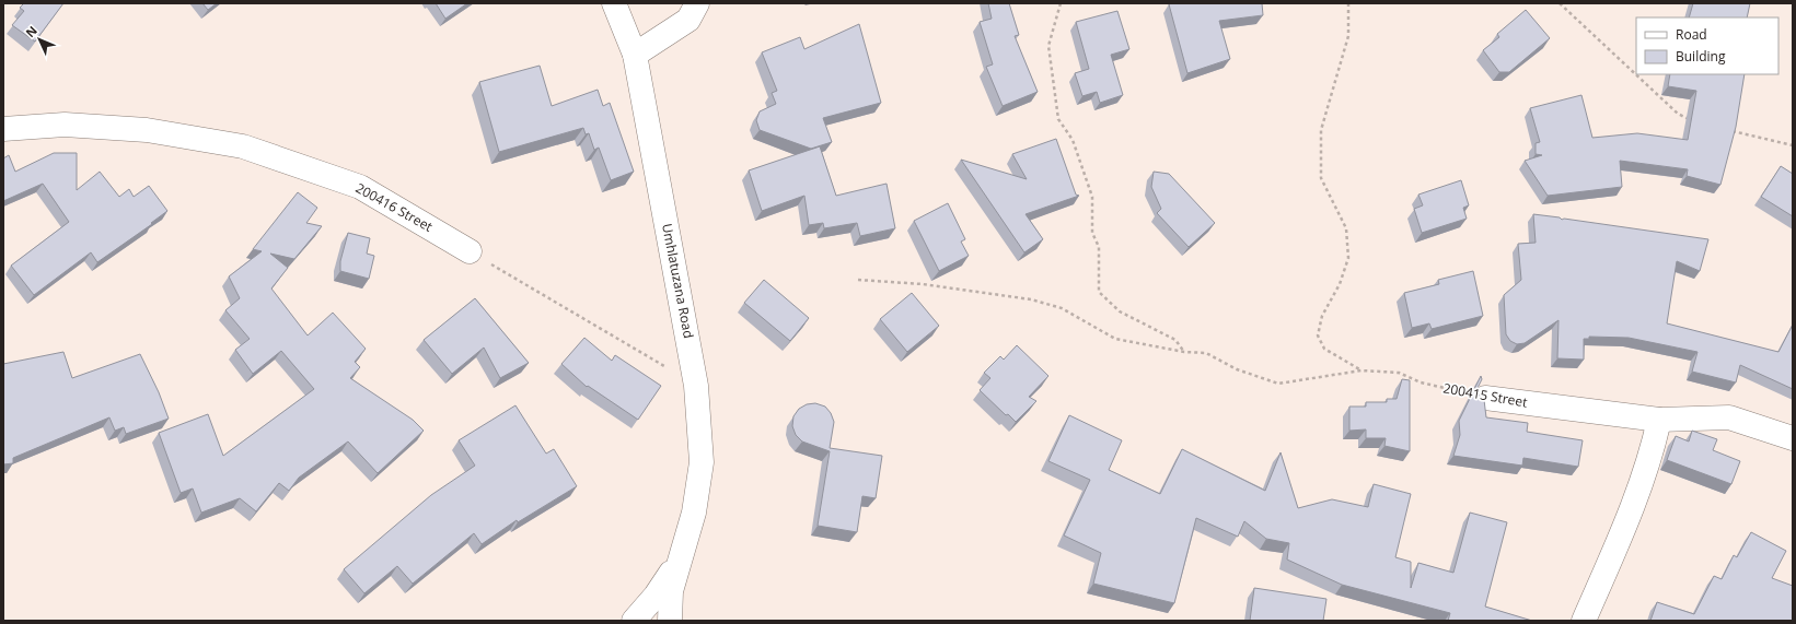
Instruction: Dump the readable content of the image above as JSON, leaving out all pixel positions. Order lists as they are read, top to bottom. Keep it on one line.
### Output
{"streets":{"street":["200416 Street","Umhlatuzana Road","200415 Street"]},"legend":["Road","Building"],"north":"top left"}
